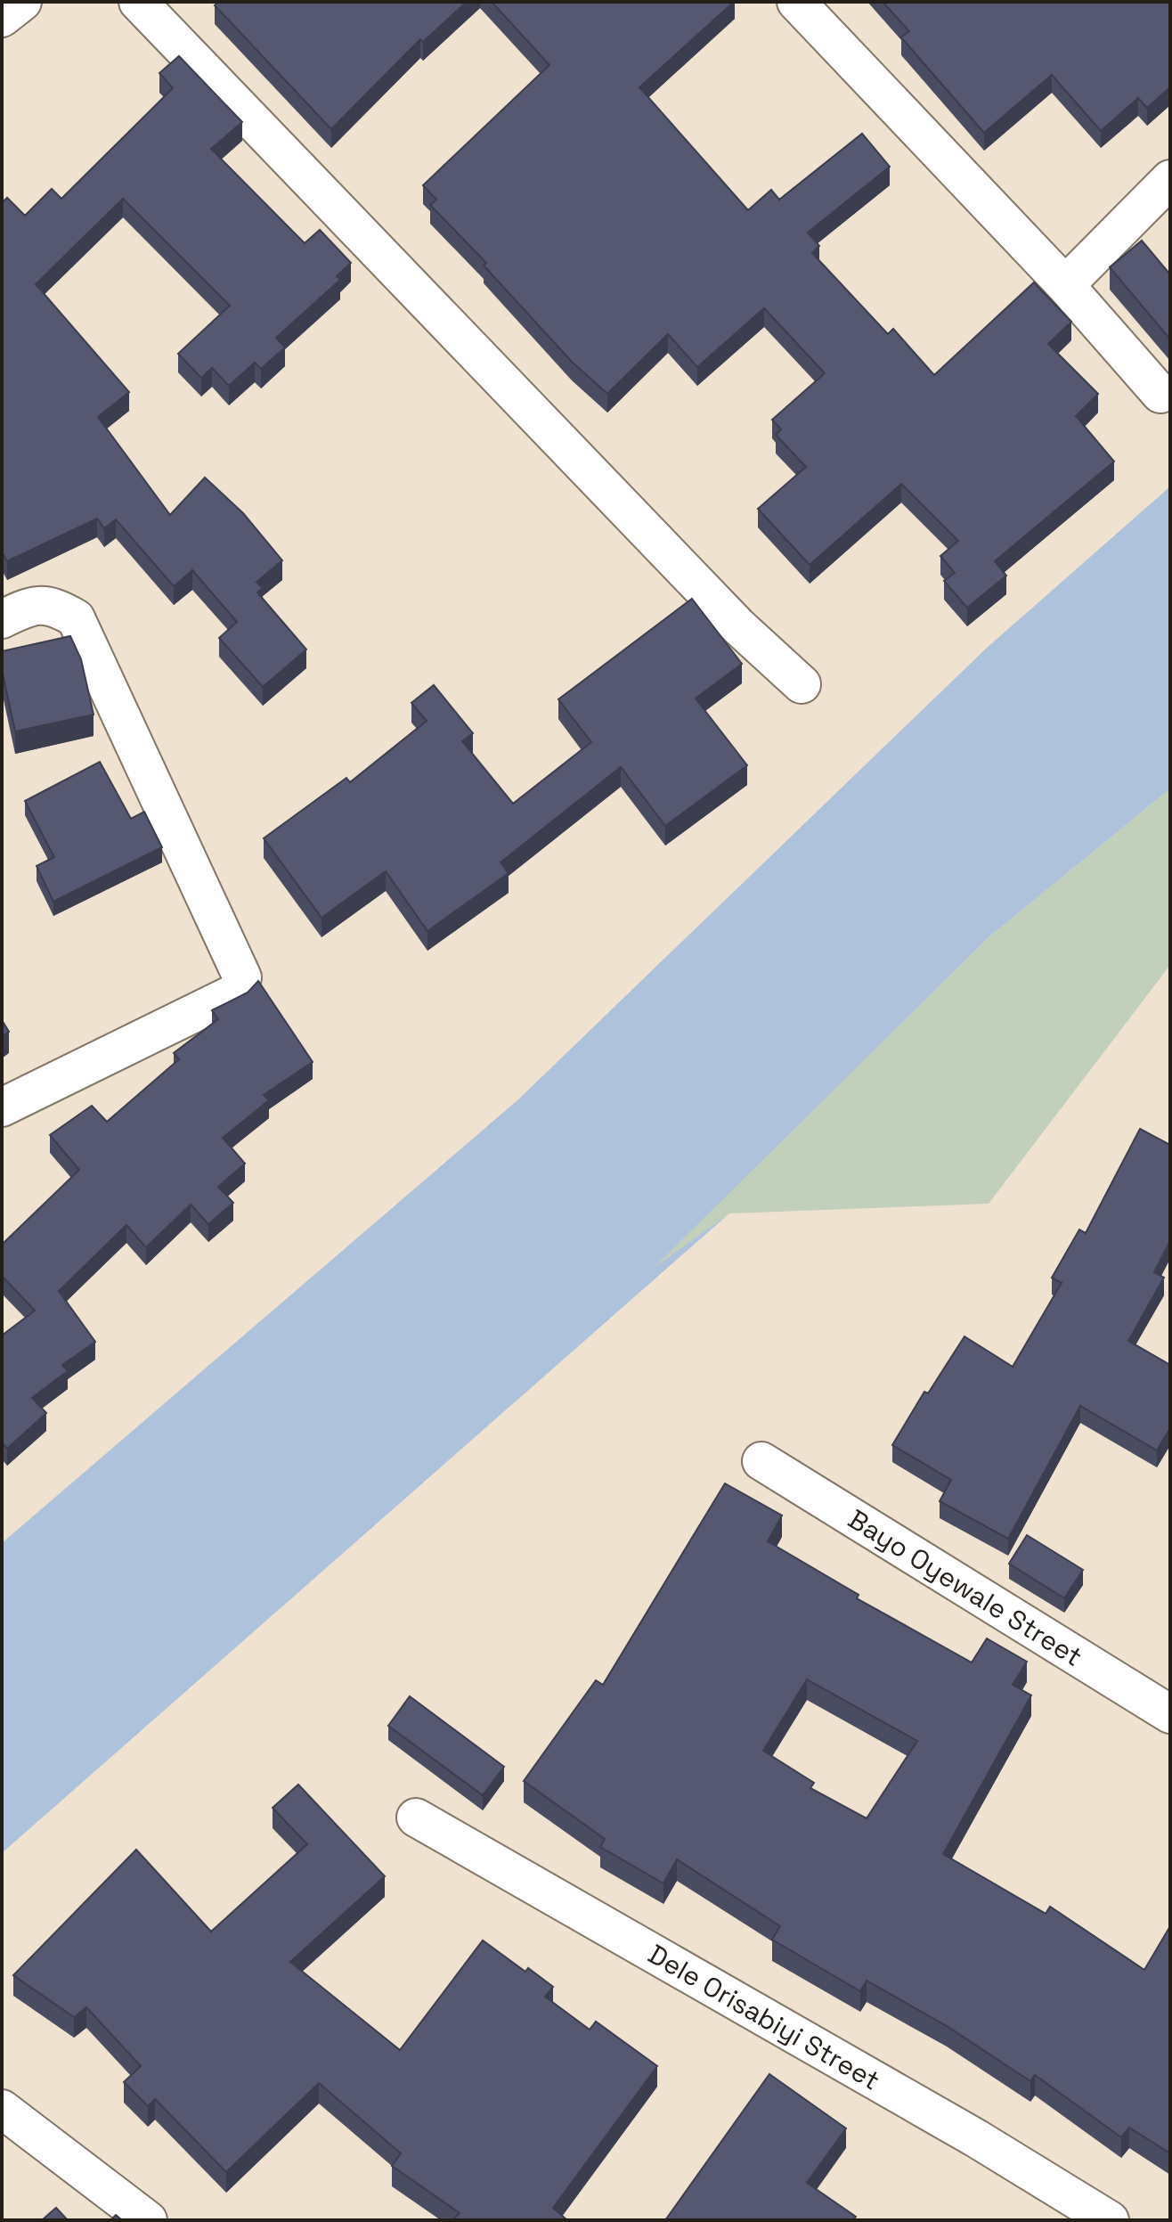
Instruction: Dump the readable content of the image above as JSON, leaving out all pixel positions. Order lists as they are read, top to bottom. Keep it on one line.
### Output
{"streets":{"street":["Bayo Oyewale Street","Dele Orisabiyi Street"]}}
